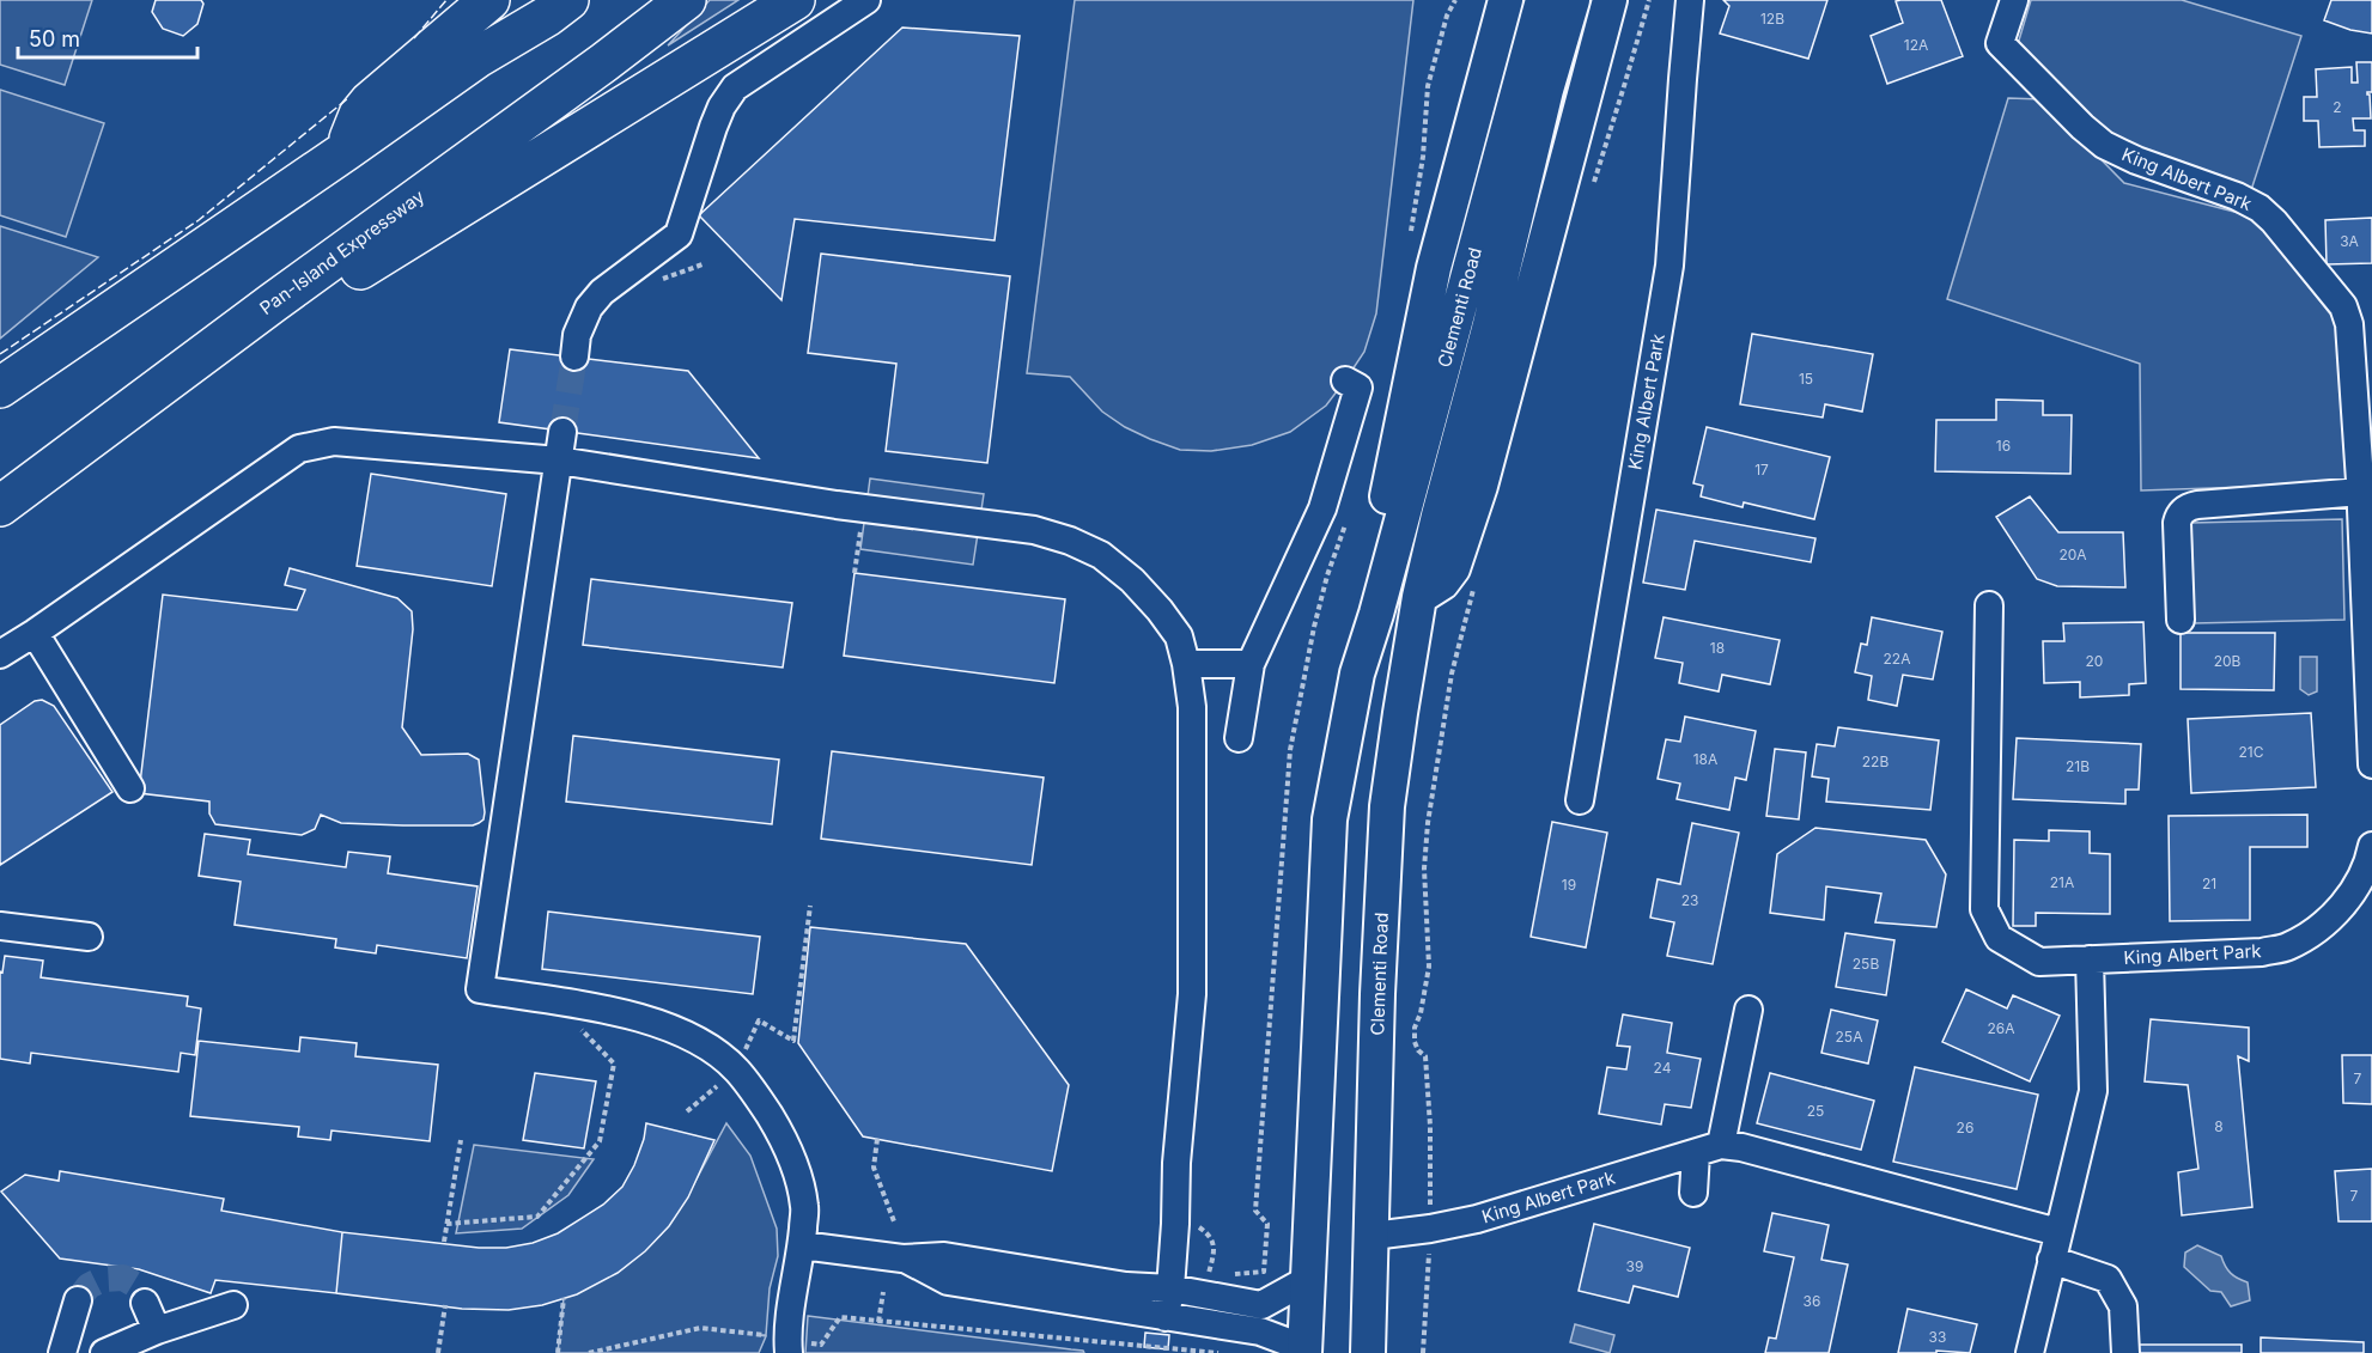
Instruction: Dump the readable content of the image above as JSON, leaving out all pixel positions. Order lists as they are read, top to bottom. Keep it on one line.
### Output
{"streets":{"highway":["Pan-Island Expressway"],"main road":["Clementi Road"],"street":["King Albert Park"]},"crossings":[["King Albert Park","Clementi Road"]],"house_numbers":["12B","12A","2","3A","15","16","17","20A","18","22A","20","20B","21C","18A","22B","21B","21A","21","19","23","25B","26A","25A","24","7","25","8","26","7","39","36","33"],"scale_bar":"50 m"}
